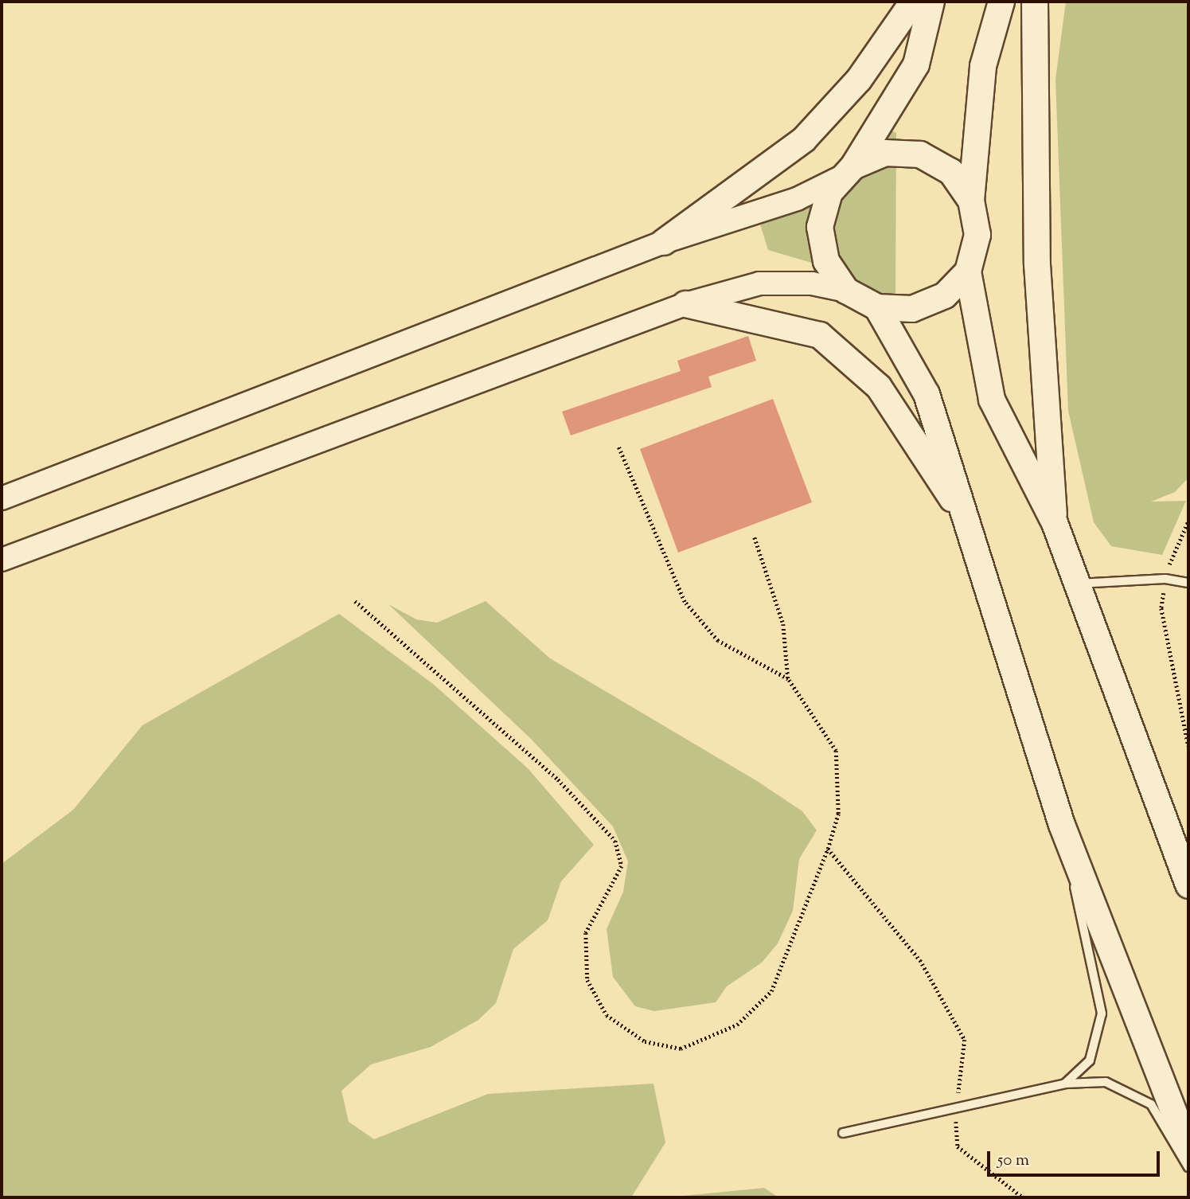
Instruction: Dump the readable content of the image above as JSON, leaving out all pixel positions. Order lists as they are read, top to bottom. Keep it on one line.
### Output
{"scale_bar":"50 m"}
